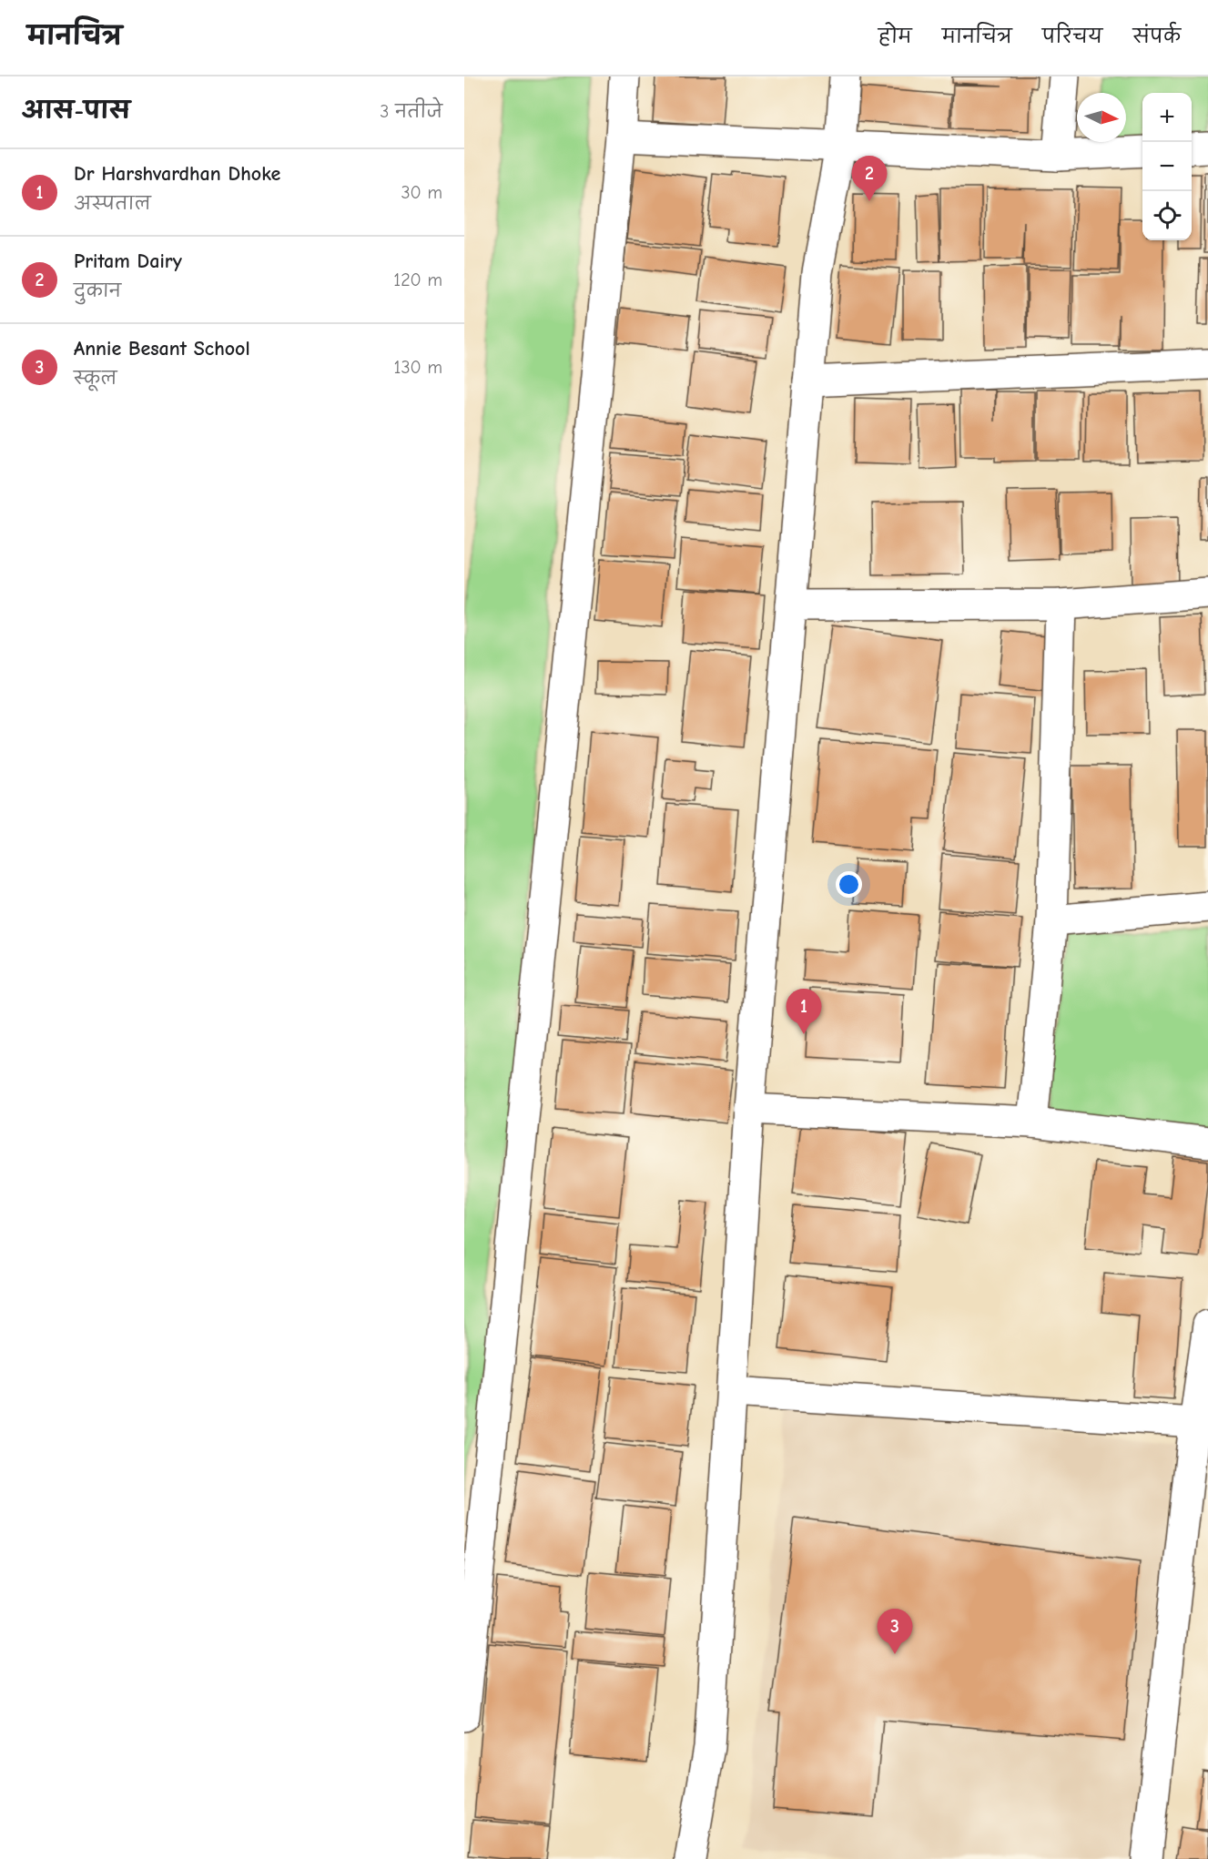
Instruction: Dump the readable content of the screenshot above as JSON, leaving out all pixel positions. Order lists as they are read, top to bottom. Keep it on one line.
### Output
{"north":"right","page":{"header":"मानचित्र","nav":["होम","मानचित्र","परिचय","संपर्क"],"heading":["आस-पास","3 नतीजे"],"map_buttons":["+","−"],"list":[{"mark":"1","name":"Dr Harshvardhan Dhoke","note":"अस्पताल","value":"30 m"},{"mark":"2","name":"Pritam Dairy","note":"दुकान","value":"120 m"},{"mark":"3","name":"Annie Besant School","note":"स्कूल","value":"130 m"}],"pins":["2","1","3"]}}
